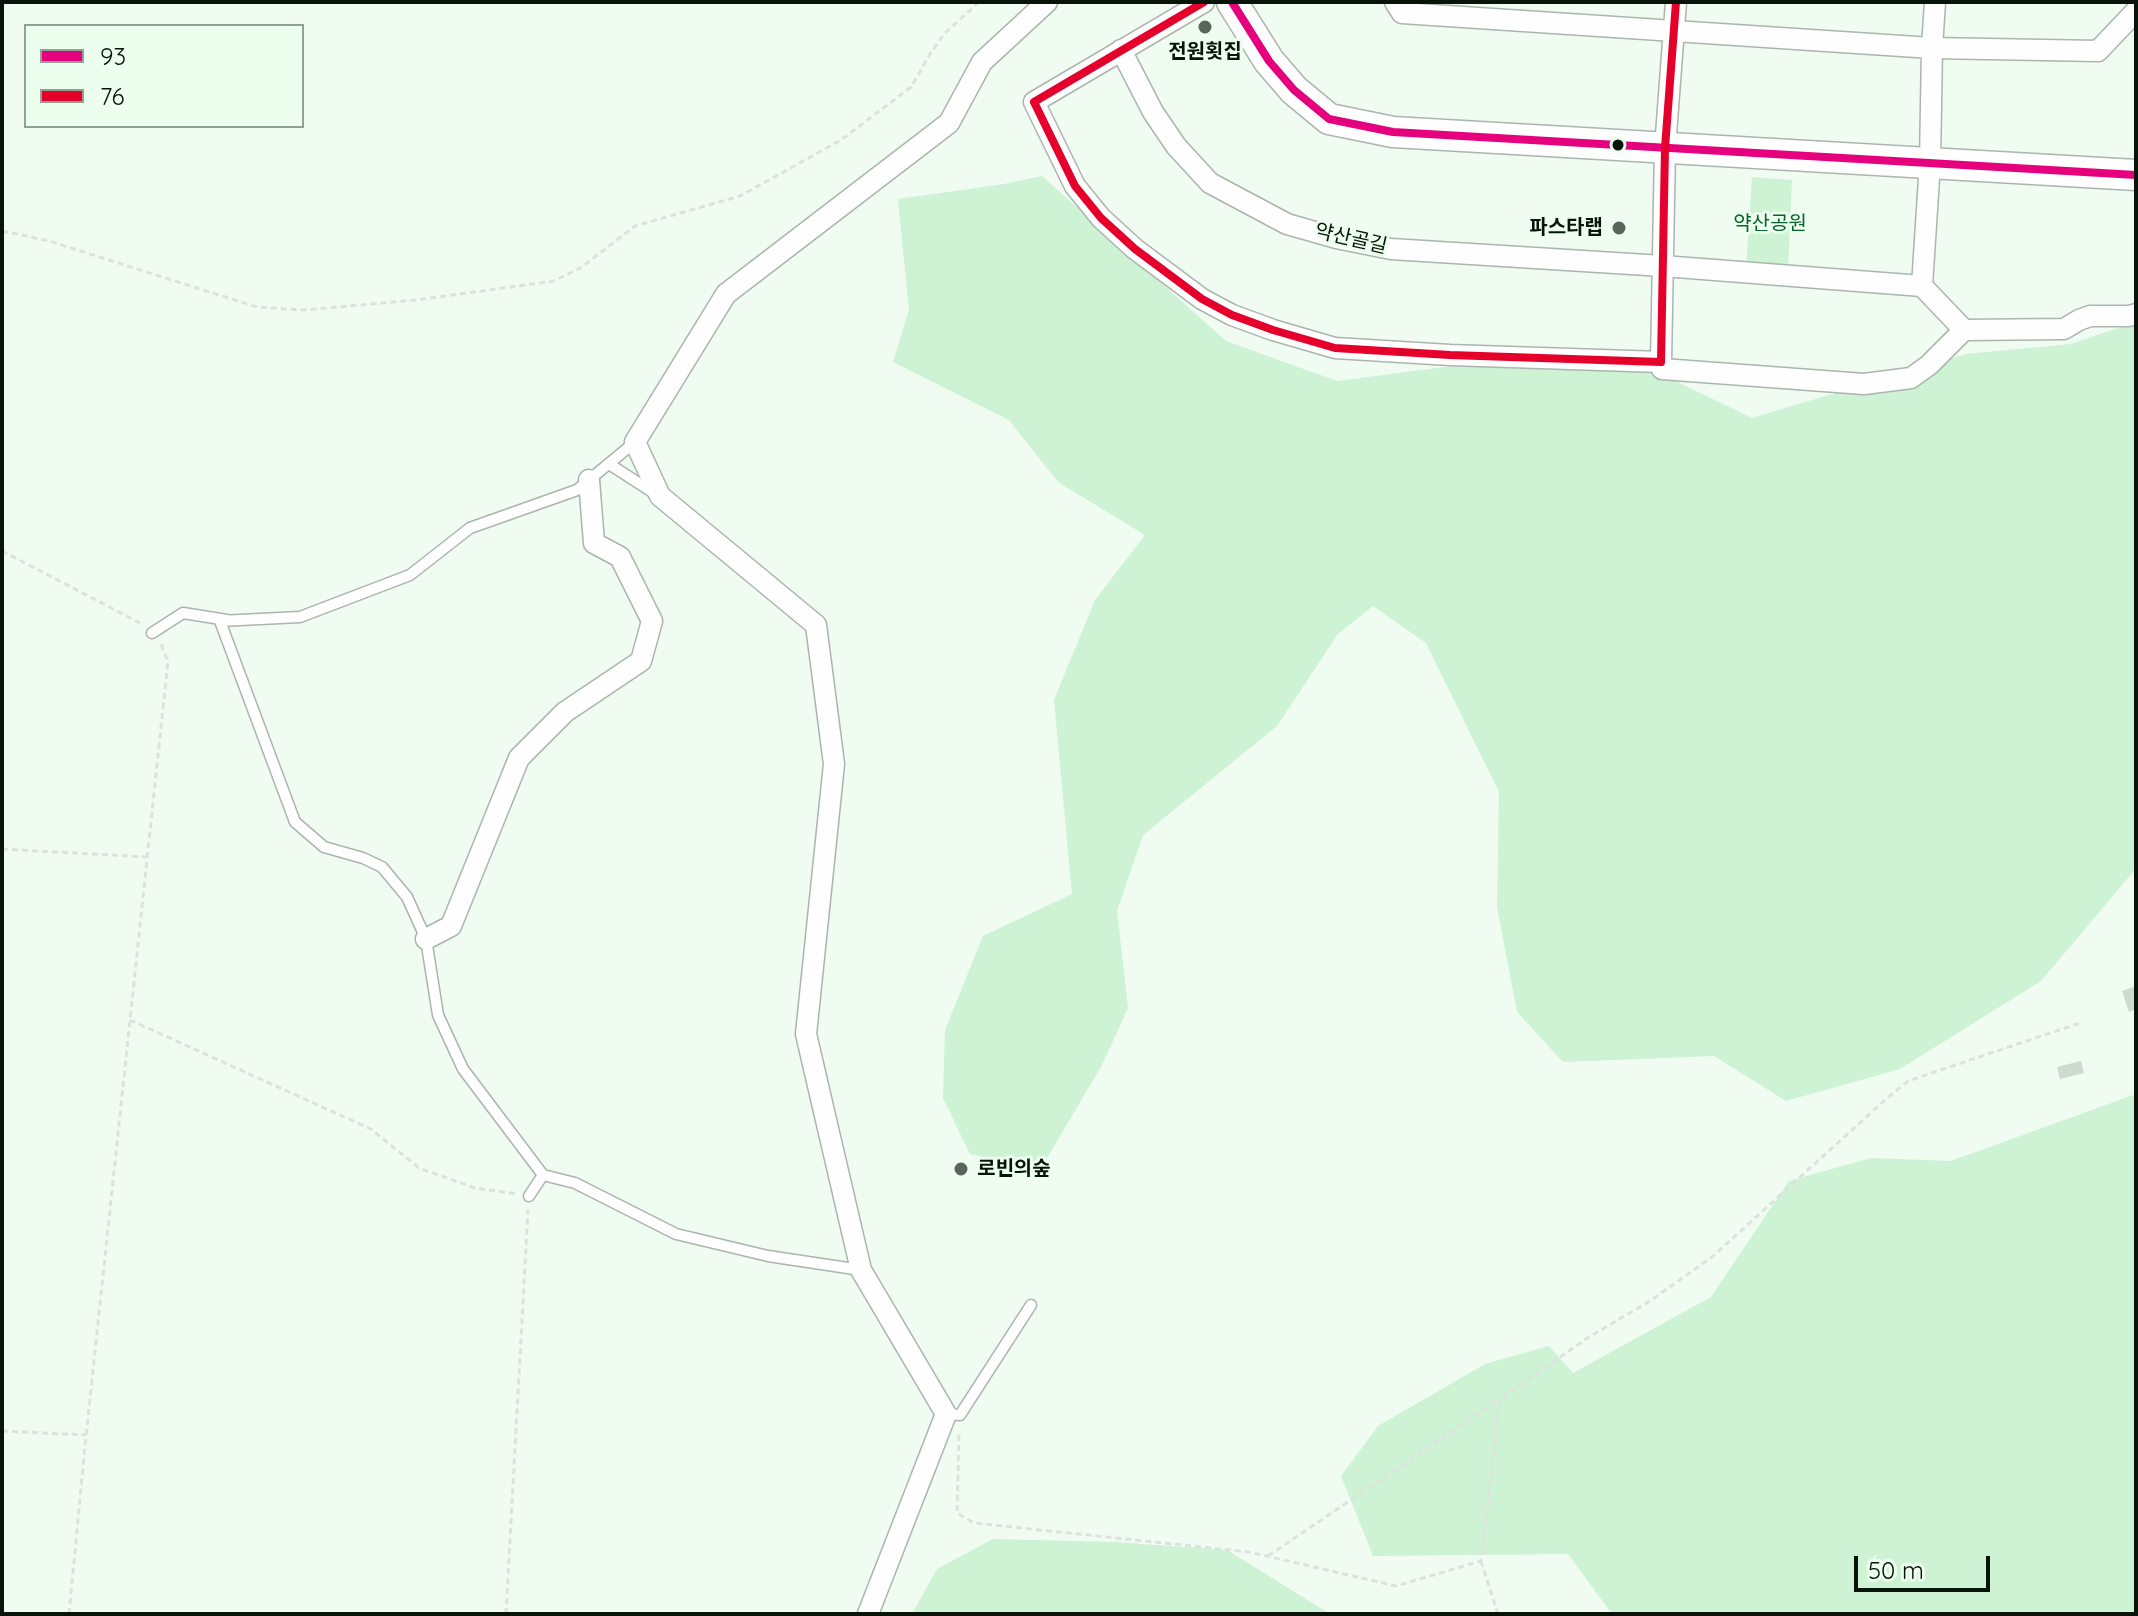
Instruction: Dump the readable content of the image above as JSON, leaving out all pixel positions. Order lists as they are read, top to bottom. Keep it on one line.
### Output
{"streets":{"street":["약산골길"]},"parks":["약산공원"],"places":["전원횟집","파스타랩","로빈의숲"],"lines":["transit line 93","transit line 76"],"legend":["93","76"],"scale_bar":"50 m"}
